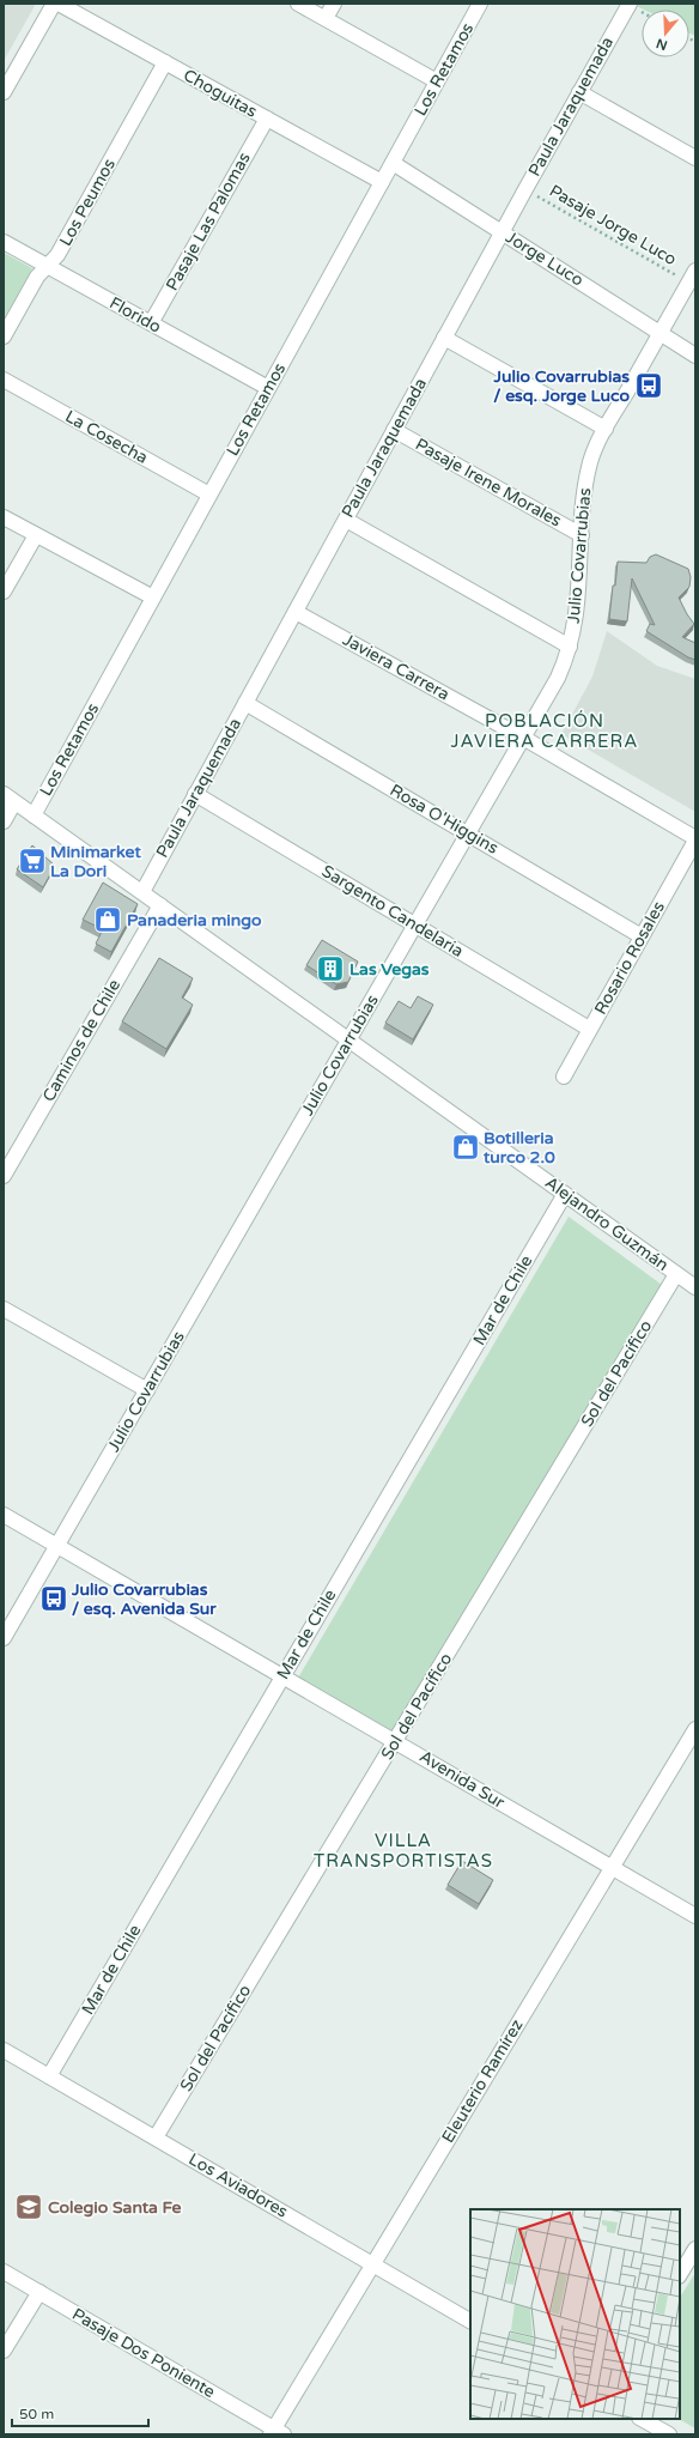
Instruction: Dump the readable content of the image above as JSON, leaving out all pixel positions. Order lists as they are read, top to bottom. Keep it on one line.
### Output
{"streets":{"street":["Los Retamos","Choguitas","Paula Jaraquemada","Los Peumos","Pasaje Las Palomas","Jorge Luco","Florido","La Cosecha","Pasaje Irene Morales","Julio Covarrubias","Javiera Carrera","Rosa O'Higgins","Sargento Candelaria","Rosario Rosales","Caminos de Chile","Alejandro Guzmán","Mar de Chile","Sol del Pacífico","Avenida Sur","Eleuterio Ramírez","Los Aviadores","Pasaje Dos Poniente"],"path":["Pasaje Jorge Luco"]},"crossings":[["Los Retamos","Choguitas"],["Los Retamos","Jorge Luco"],["Los Retamos","Florido"],["Los Retamos","La Cosecha"],["Los Retamos","Alejandro Guzmán"],["Choguitas","Los Peumos"],["Choguitas","Pasaje Las Palomas"],["Paula Jaraquemada","Pasaje Jorge Luco"],["Paula Jaraquemada","Jorge Luco"],["Paula Jaraquemada","Pasaje Irene Morales"],["Paula Jaraquemada","Javiera Carrera"],["Paula Jaraquemada","Rosa O'Higgins"],["Paula Jaraquemada","Sargento Candelaria"],["Paula Jaraquemada","Alejandro Guzmán"],["Los Peumos","Florido"],["Pasaje Las Palomas","Florido"],["Pasaje Jorge Luco","Julio Covarrubias"],["Jorge Luco","Julio Covarrubias"],["Pasaje Irene Morales","Julio Covarrubias"],["Julio Covarrubias","Javiera Carrera"],["Julio Covarrubias","Rosa O'Higgins"],["Julio Covarrubias","Sargento Candelaria"],["Julio Covarrubias","Alejandro Guzmán"],["Julio Covarrubias","Avenida Sur"],["Javiera Carrera","Rosario Rosales"],["Rosa O'Higgins","Rosario Rosales"],["Sargento Candelaria","Rosario Rosales"],["Caminos de Chile","Alejandro Guzmán"],["Alejandro Guzmán","Mar de Chile"],["Alejandro Guzmán","Sol del Pacífico"],["Mar de Chile","Avenida Sur"],["Mar de Chile","Los Aviadores"],["Sol del Pacífico","Avenida Sur"],["Sol del Pacífico","Los Aviadores"],["Avenida Sur","Eleuterio Ramírez"],["Eleuterio Ramírez","Los Aviadores"],["Eleuterio Ramírez","Pasaje Dos Poniente"]],"districts":["POBLACIÓN JAVIERA CARRERA","VILLA TRANSPORTISTAS"],"places":{"bus stop":["Julio Covarrubias / esq. Jorge Luco","Julio Covarrubias / esq. Avenida Sur"],"supermarket":["Minimarket La Dori"],"shop":["Panaderia mingo","Botilleria turco 2.0"],"building":["Las Vegas"],"school or university":["Colegio Santa Fe"]},"scale_bar":"50 m","north":"bottom"}
